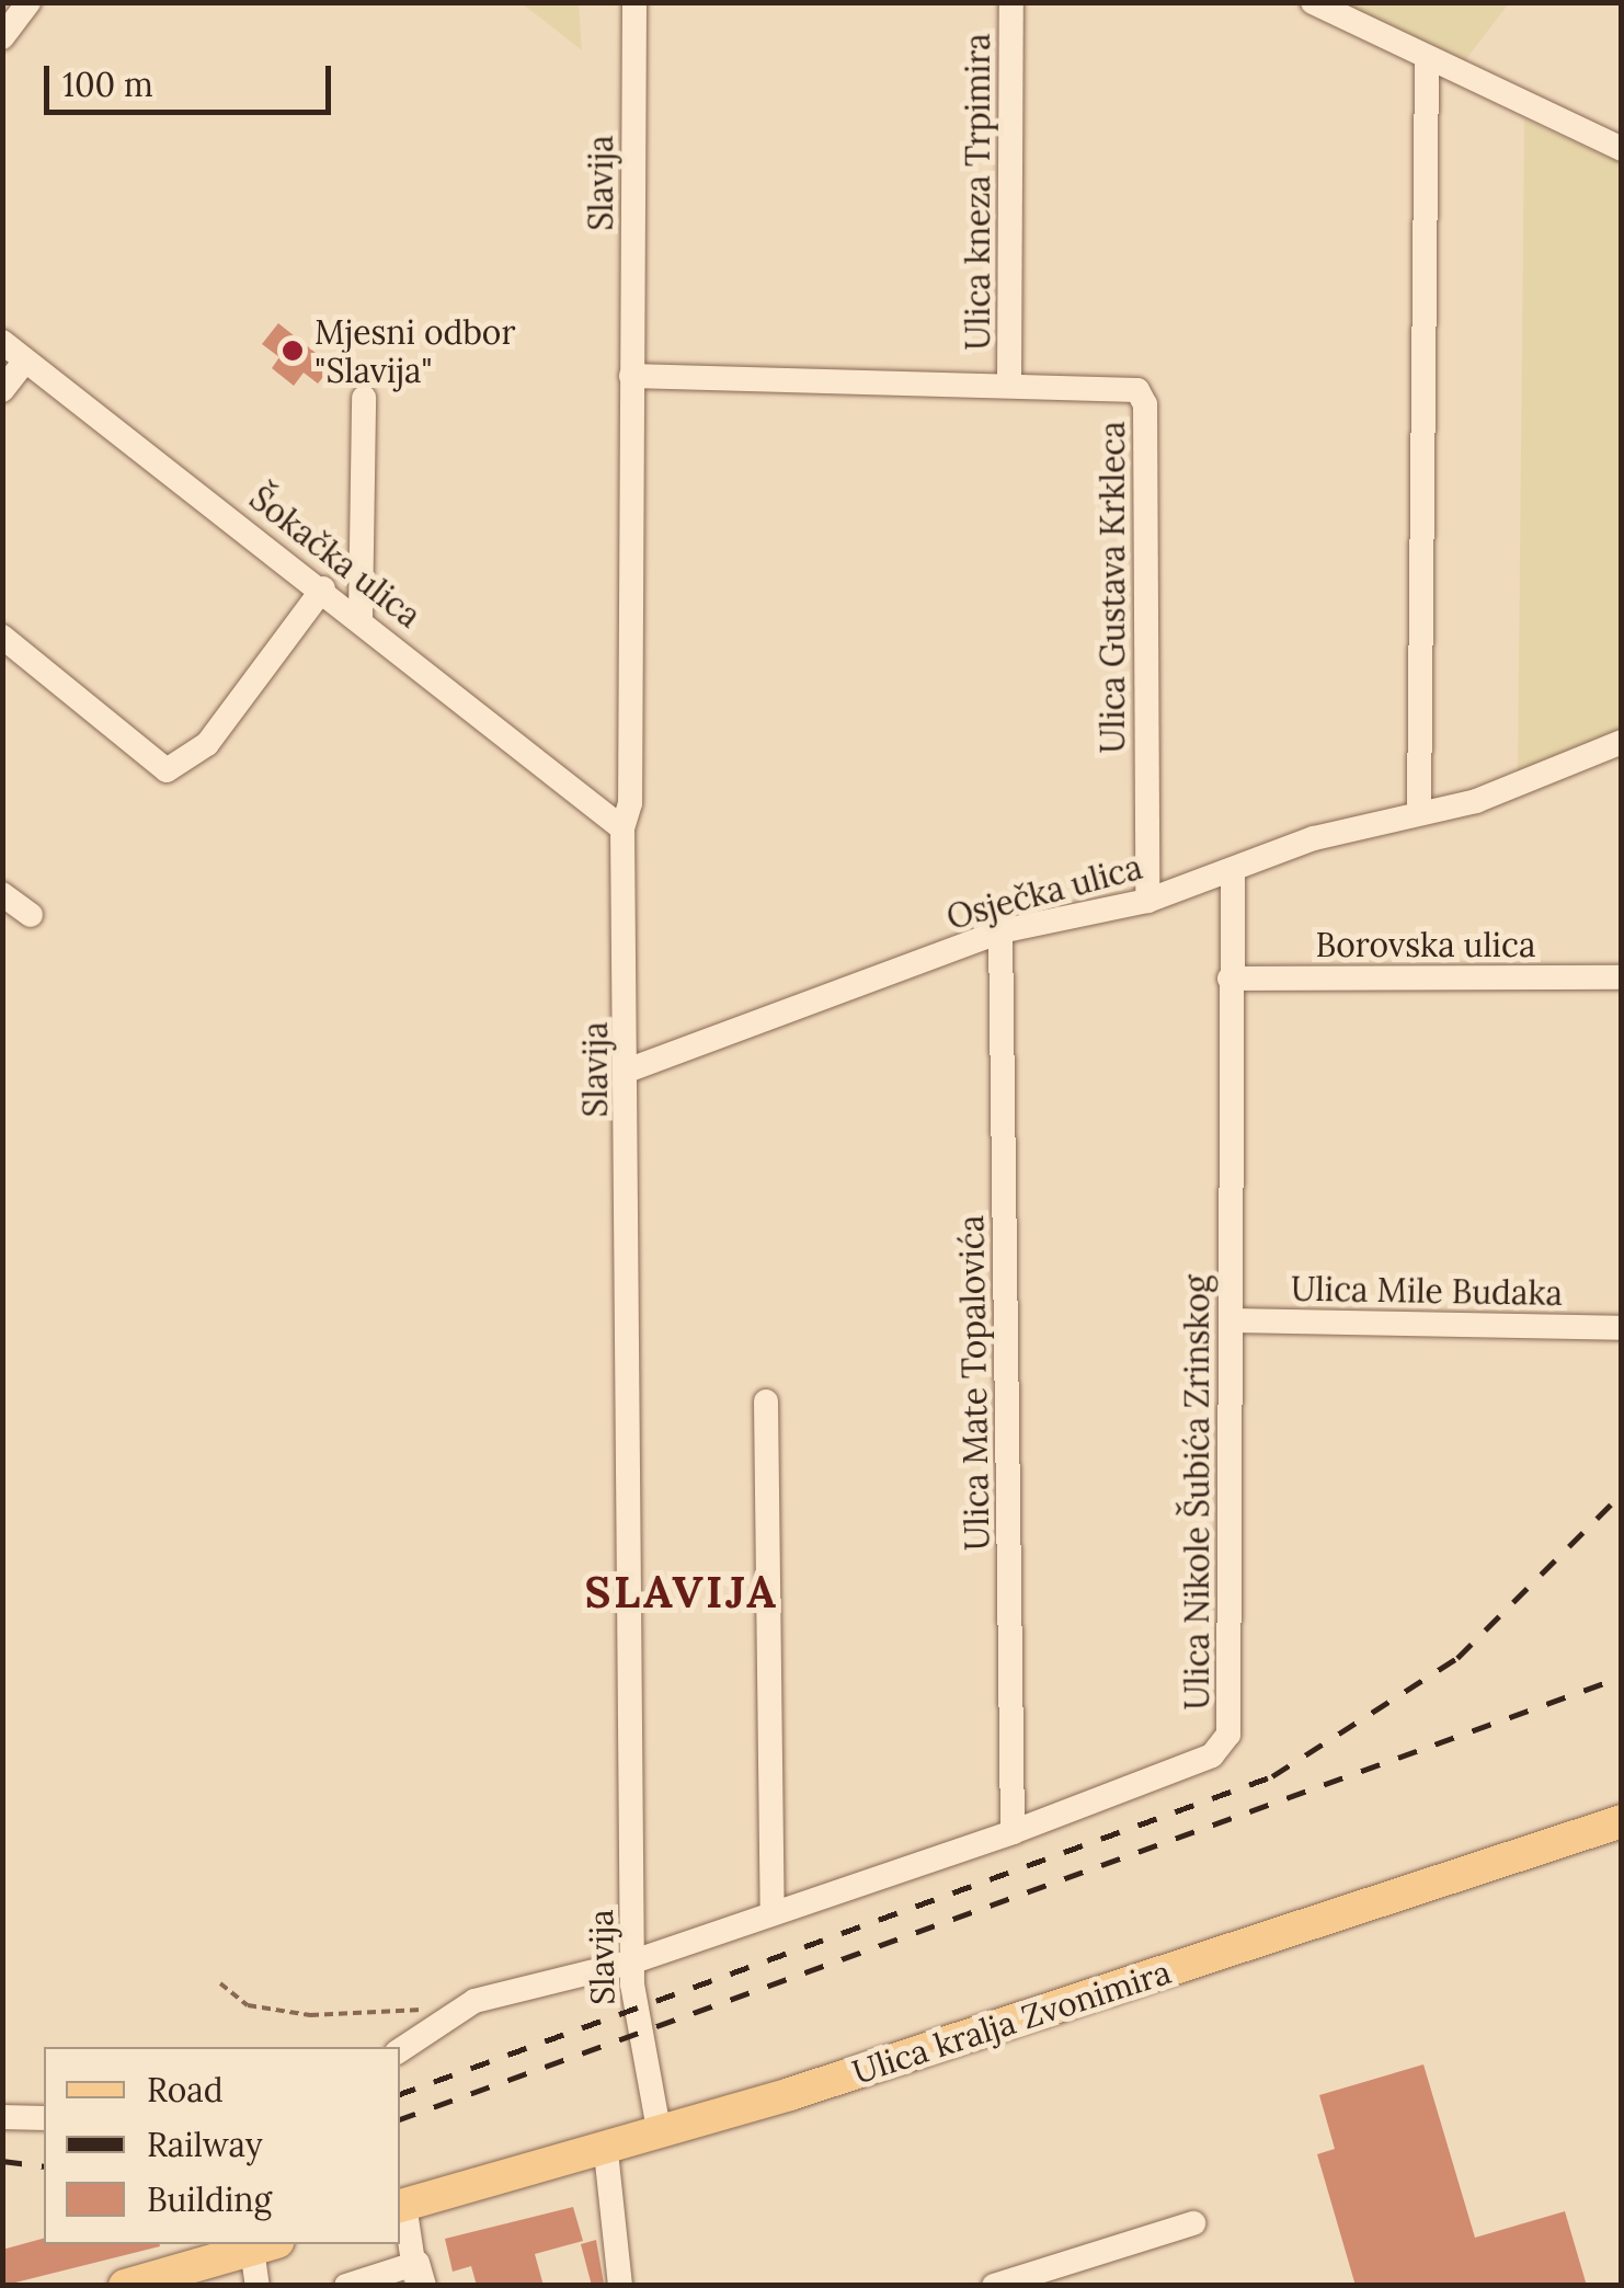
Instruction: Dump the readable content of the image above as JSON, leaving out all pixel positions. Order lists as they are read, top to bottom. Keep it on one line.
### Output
{"streets":{"main road":["Ulica kralja Zvonimira"],"street":["Slavija","Ulica kneza Trpimira","Šokačka ulica","Ulica Gustava Krkleca","Osječka ulica","Borovska ulica","Ulica Mile Budaka","Ulica Mate Topalovića","Ulica Nikole Šubića Zrinskog"]},"crossings":[["Slavija","Šokačka ulica"],["Slavija","Ulica Gustava Krkleca"],["Slavija","Osječka ulica"],["Slavija","Ulica Nikole Šubića Zrinskog"],["Slavija","Ulica kralja Zvonimira"],["Ulica kneza Trpimira","Ulica Gustava Krkleca"],["Ulica Gustava Krkleca","Osječka ulica"],["Osječka ulica","Ulica Mate Topalovića"],["Osječka ulica","Ulica Nikole Šubića Zrinskog"],["Borovska ulica","Ulica Nikole Šubića Zrinskog"],["Ulica Mile Budaka","Ulica Nikole Šubića Zrinskog"],["Ulica Mate Topalovića","Ulica Nikole Šubića Zrinskog"]],"districts":["SLAVIJA"],"places":["Mjesni odbor \"Slavija\""],"legend":["Road","Railway","Building"],"scale_bar":"100 m"}
